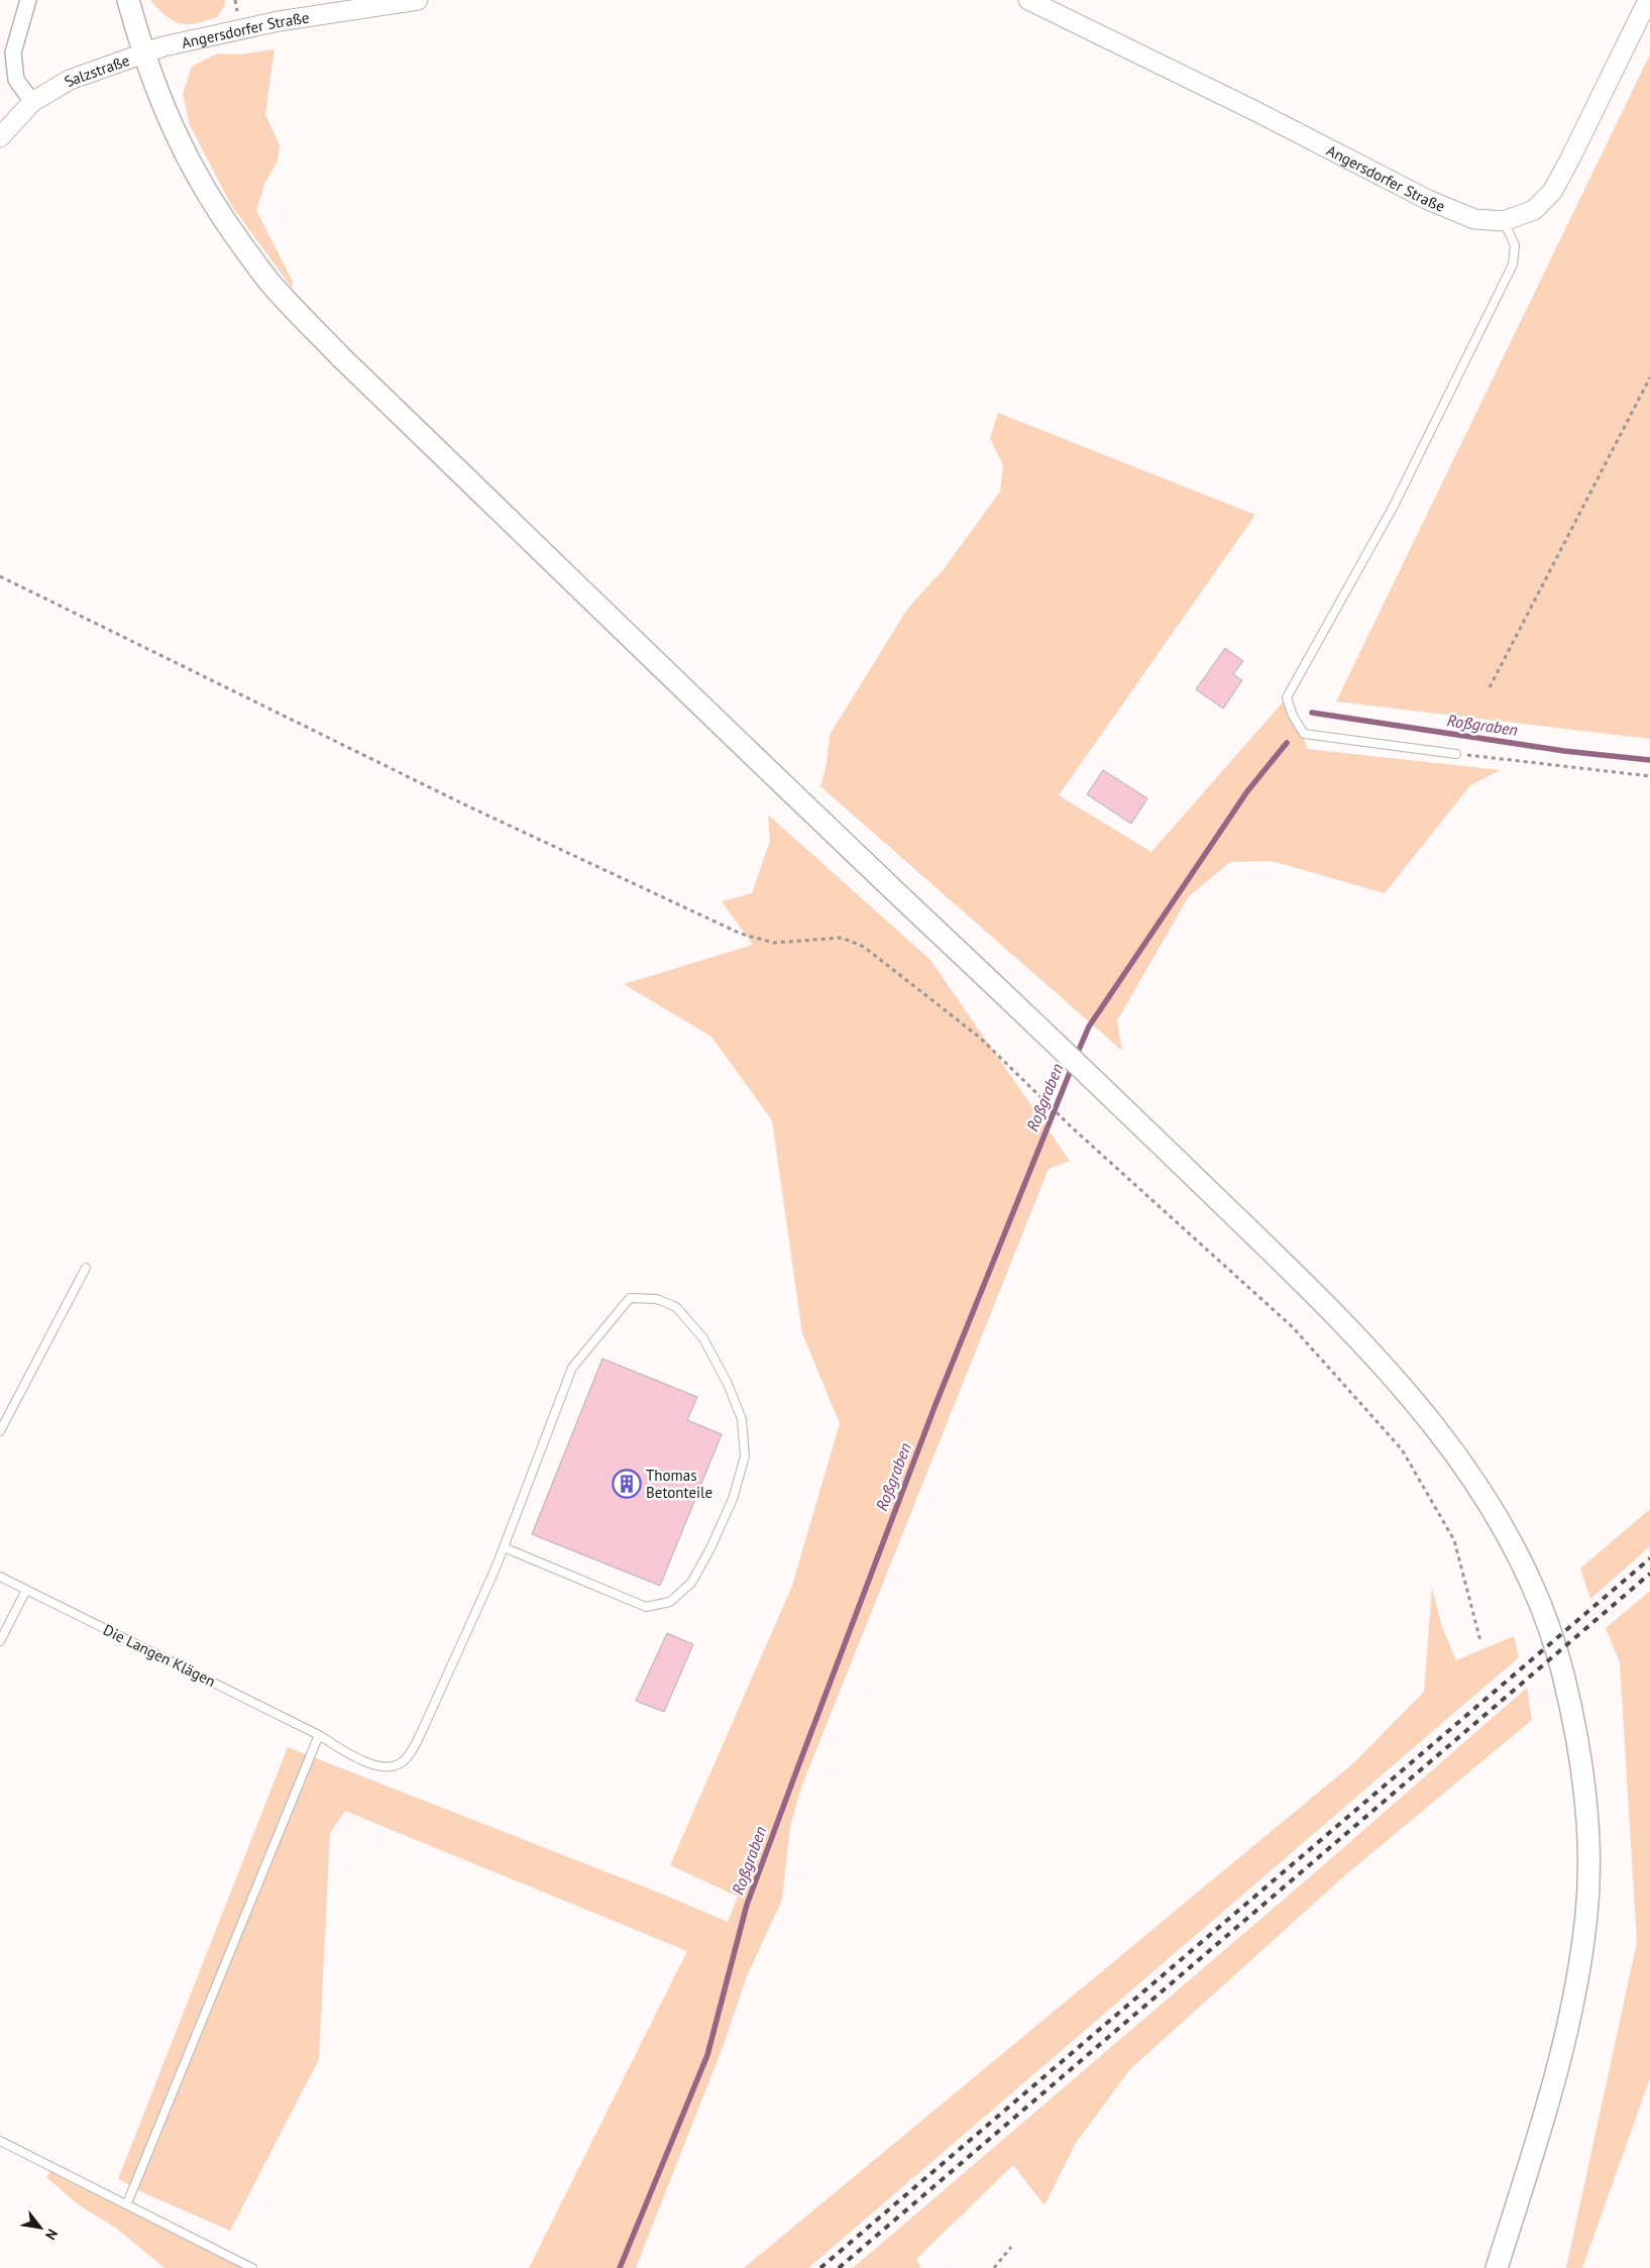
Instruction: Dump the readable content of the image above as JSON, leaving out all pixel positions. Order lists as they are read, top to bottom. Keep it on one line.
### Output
{"streets":{"street":["Angersdorfer Straße","Salzstraße"],"lane":["Die Langen Klägen"]},"crossings":[["Angersdorfer Straße","Salzstraße"]],"water":["Roßgraben"],"places":{"building":["Thomas Betonteile"]},"north":"bottom right"}
